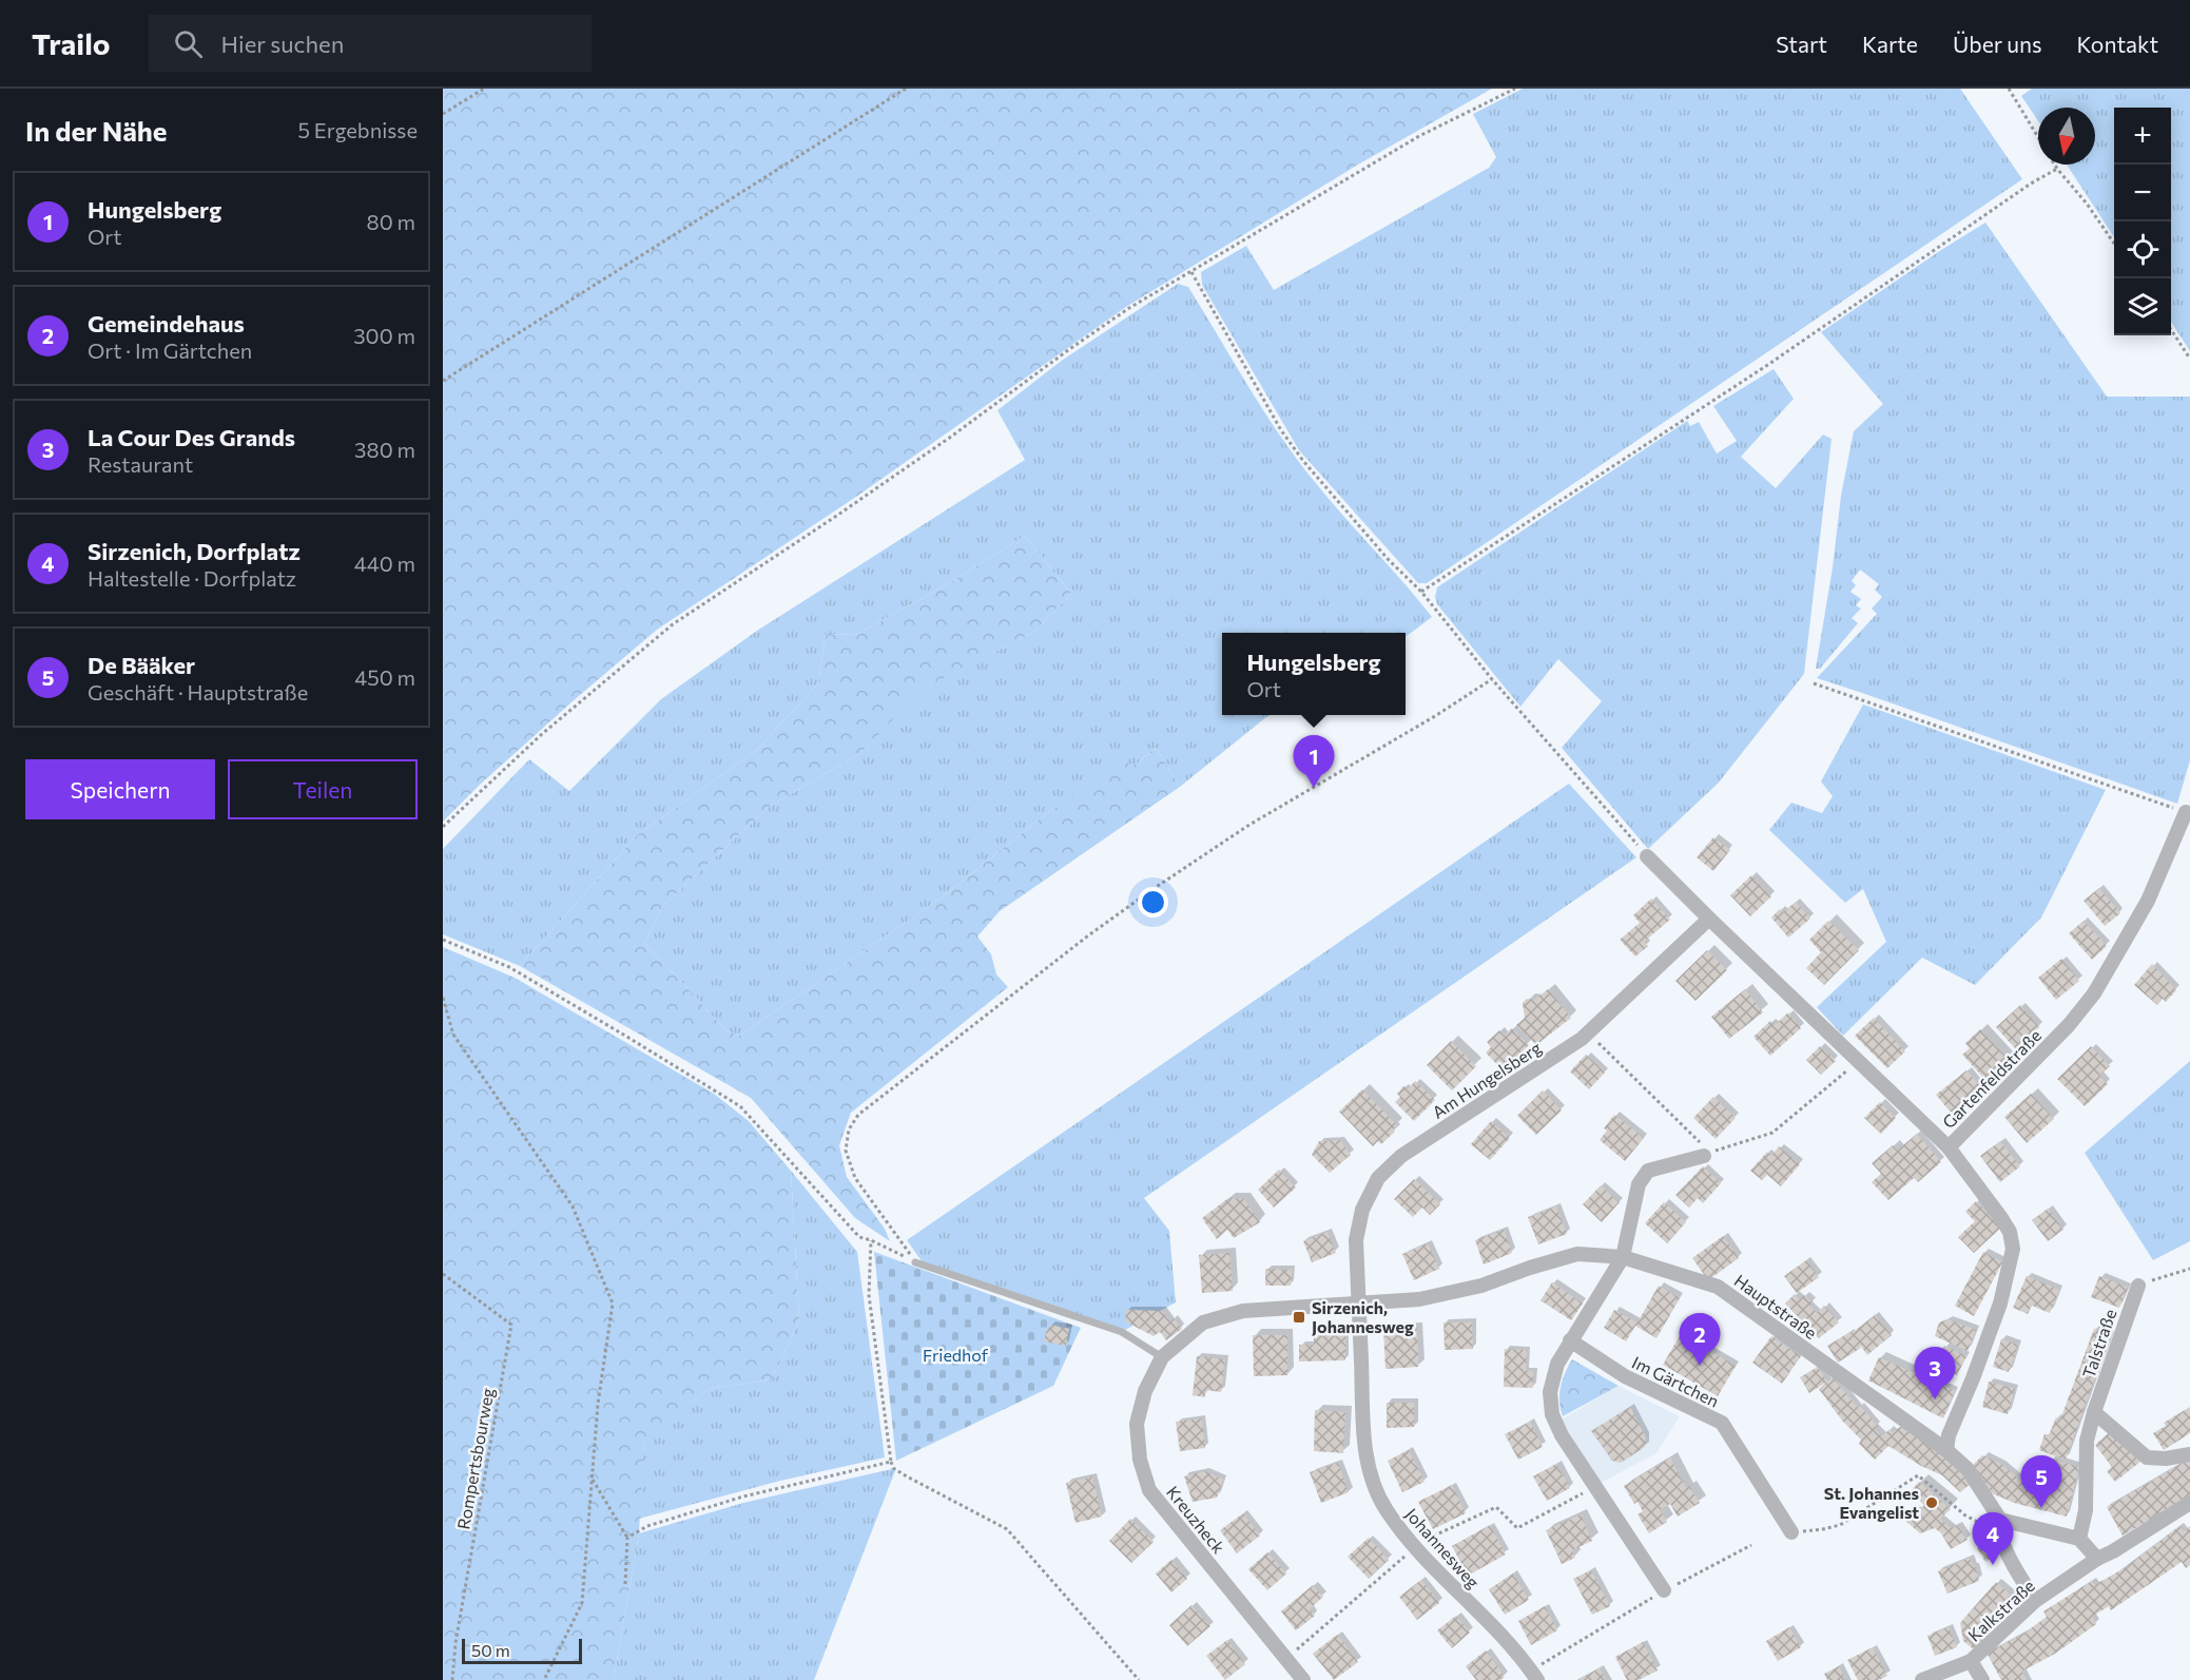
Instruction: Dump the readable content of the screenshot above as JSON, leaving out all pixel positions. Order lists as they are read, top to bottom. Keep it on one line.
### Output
{"streets":{"street":["Gartenfeldstraße","Am Hungelsberg","Hauptstraße","Talstraße","Im Gärtchen","Kreuzheck","Johannesweg","Kalkstraße"],"path":["Rompertsbourweg"]},"crossings":[["Gartenfeldstraße","Hauptstraße"],["Am Hungelsberg","Hauptstraße"],["Am Hungelsberg","Johannesweg"],["Hauptstraße","Kreuzheck"],["Hauptstraße","Johannesweg"]],"parks":["Friedhof"],"places":{"transit":["Sirzenich, Johannesweg"],"other":["St. Johannes Evangelist"]},"scale_bar":"50 m","north":"bottom","page":{"header":"Trailo","search":"Hier suchen","nav":["Start","Karte","Über uns","Kontakt"],"heading":["In der Nähe","5 Ergebnisse"],"map_buttons":["+","−"],"list":[{"mark":"1","name":"Hungelsberg","note":"Ort","value":"80 m"},{"mark":"2","name":"Gemeindehaus","note":"Ort · Im Gärtchen","value":"300 m"},{"mark":"3","name":"La Cour Des Grands","note":"Restaurant","value":"380 m"},{"mark":"4","name":"Sirzenich, Dorfplatz","note":"Haltestelle · Dorfplatz","value":"440 m"},{"mark":"5","name":"De Bääker","note":"Geschäft · Hauptstraße","value":"450 m"}],"popup":["Hungelsberg","Ort"],"pins":["1","2","3","5","4"],"buttons":["Speichern","Teilen"],"scale":"50 m"}}
